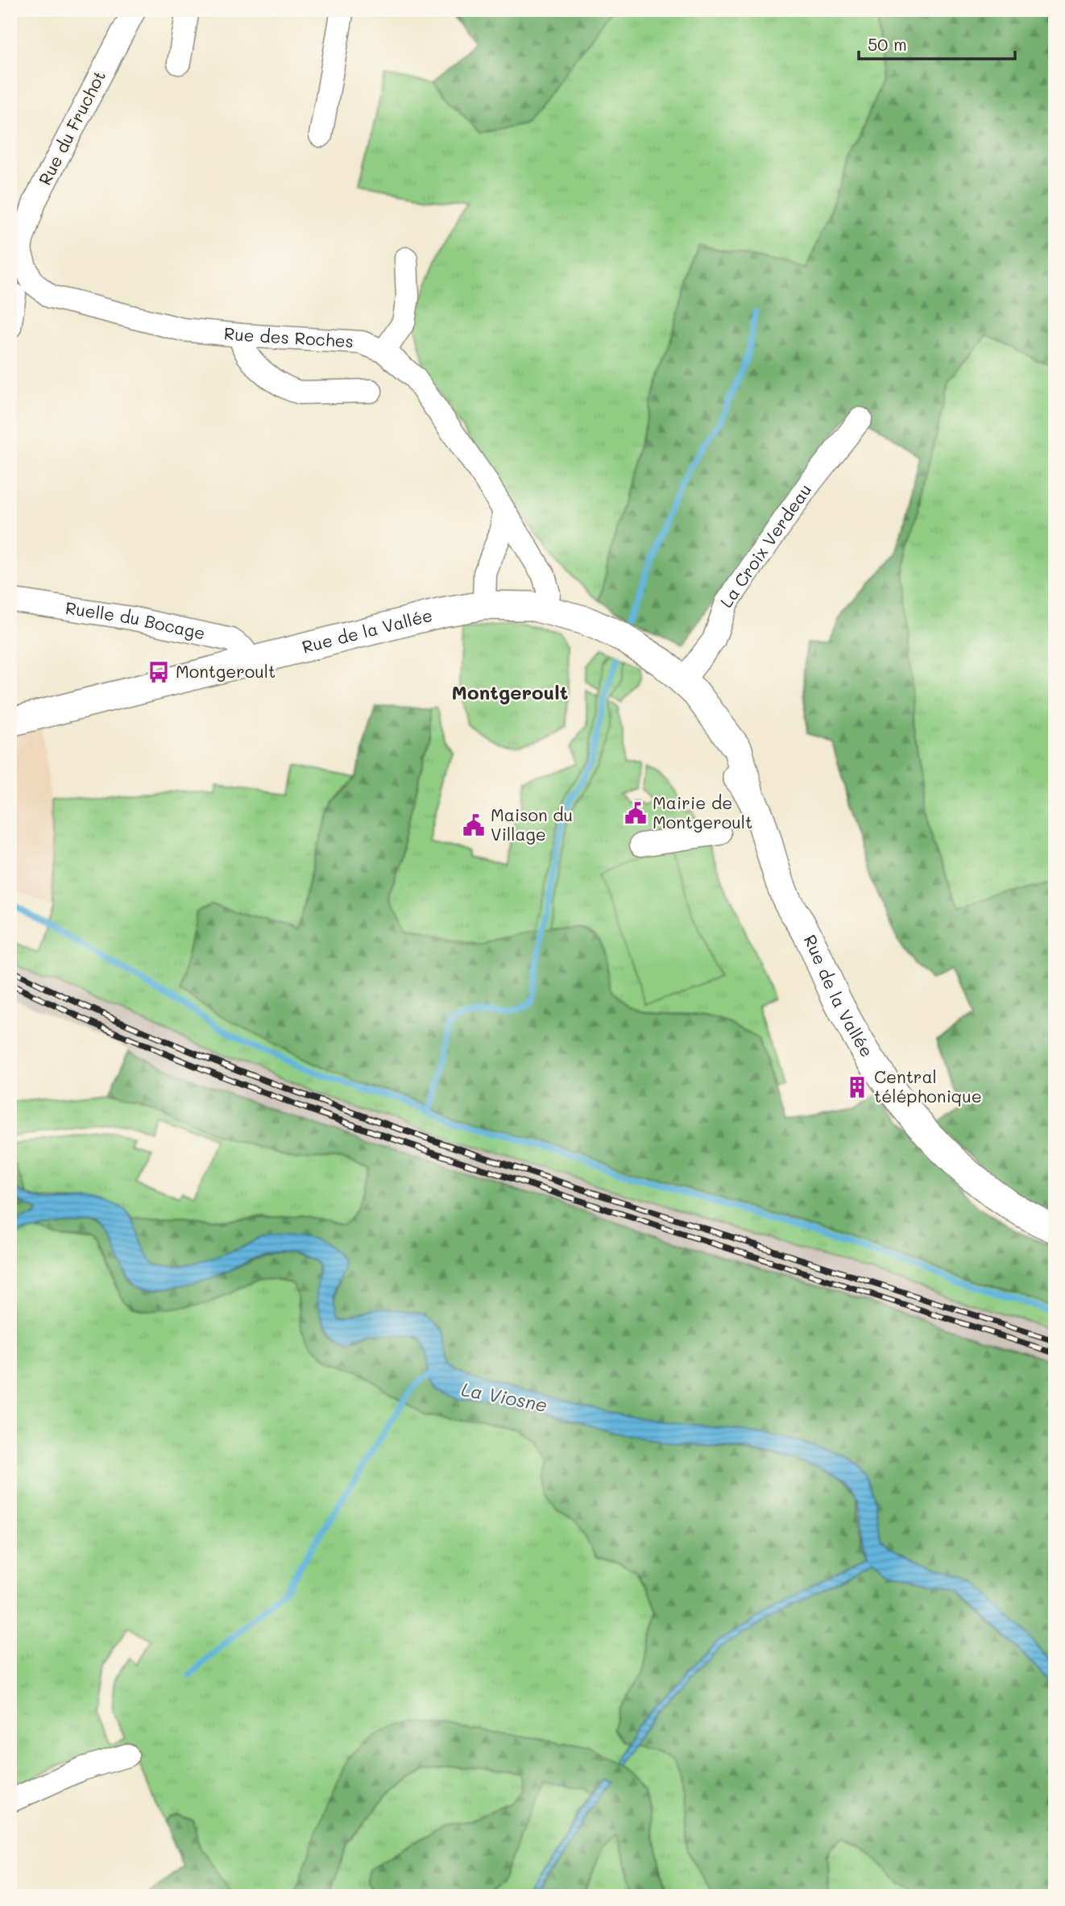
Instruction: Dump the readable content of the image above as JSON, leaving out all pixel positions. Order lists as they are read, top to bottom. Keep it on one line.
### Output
{"streets":{"main road":["Rue de la Vallée"],"street":["Rue du Fruchot","Rue des Roches","La Croix Verdeau","Ruelle du Bocage"]},"crossings":[["Rue du Fruchot","Rue des Roches"],["Rue des Roches","Rue de la Vallée"],["La Croix Verdeau","Rue de la Vallée"],["Ruelle du Bocage","Rue de la Vallée"]],"districts":["Montgeroult"],"water":["La Viosne"],"places":{"bus stop":["Montgeroult"],"public building":["Mairie de Montgeroult","Maison du Village"],"building":["Central téléphonique"]},"scale_bar":"50 m"}
